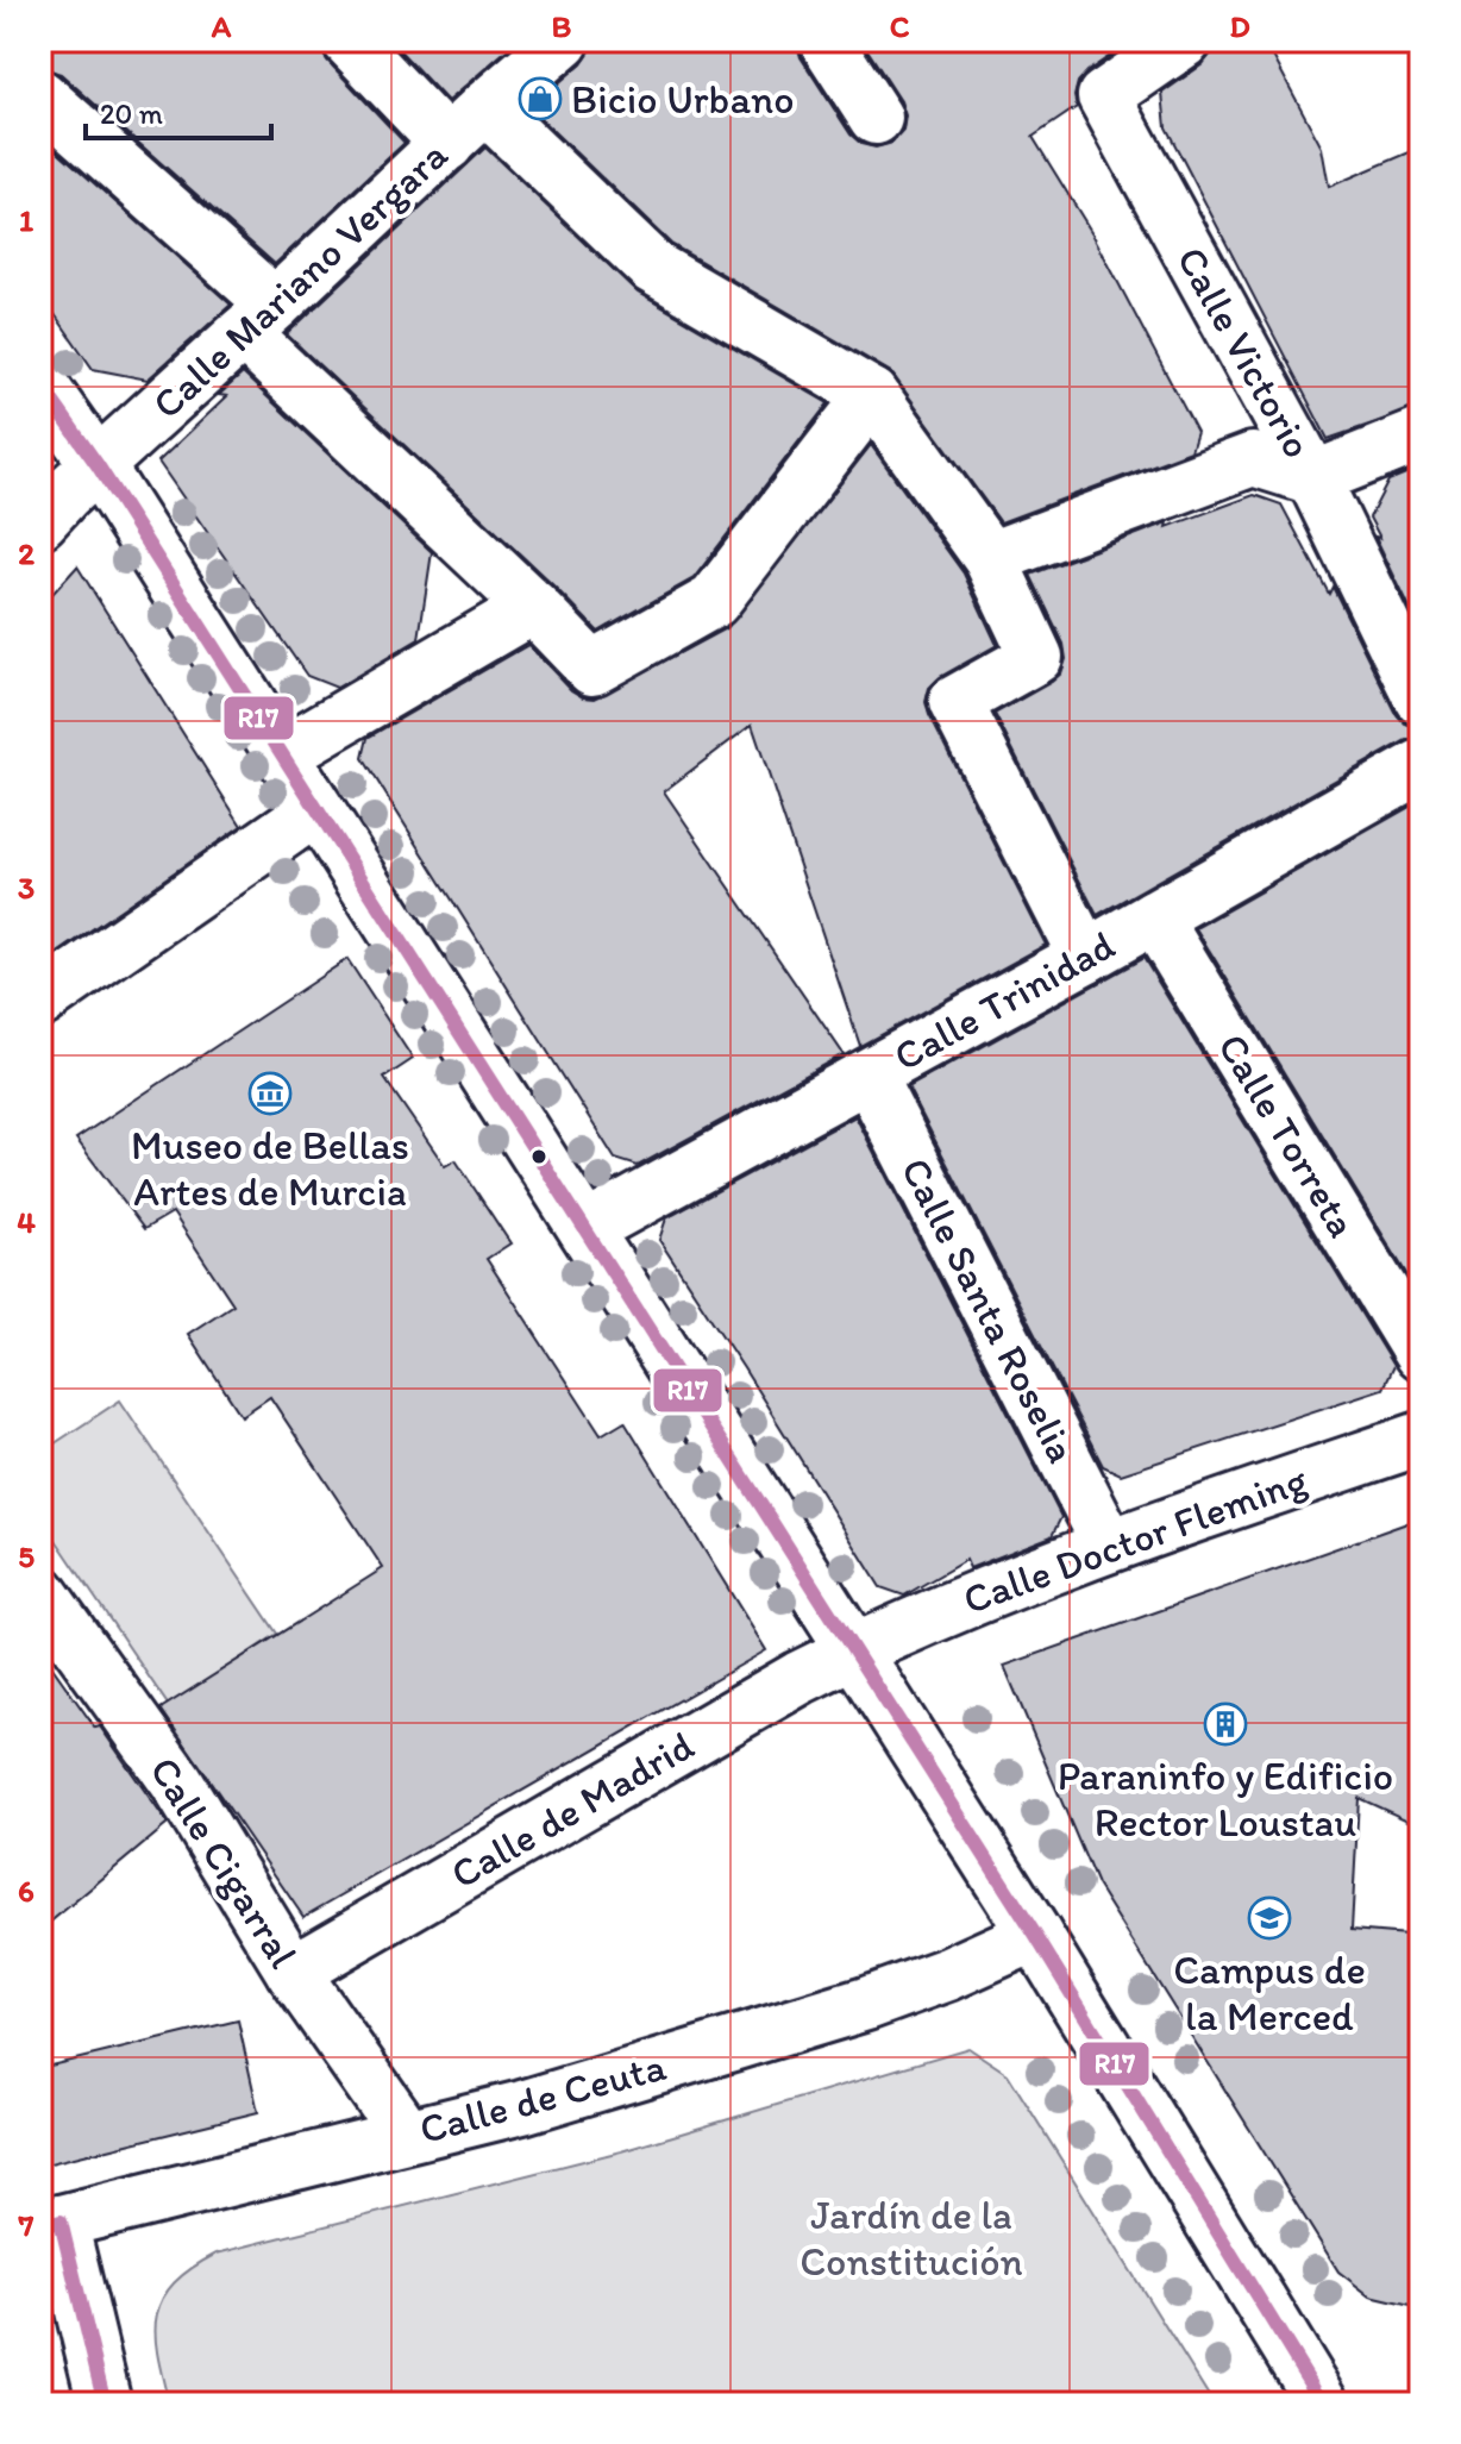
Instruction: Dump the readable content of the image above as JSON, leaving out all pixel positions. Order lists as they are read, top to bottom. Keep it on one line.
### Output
{"streets":{"street":["Calle Mariano Vergara","Calle Victorio","Calle Trinidad","Calle Torreta","Calle Santa Roselia","Calle Doctor Fleming","Calle de Madrid","Calle Cigarral","Calle de Ceuta"]},"crossings":[["Calle Trinidad","Calle Torreta"],["Calle Trinidad","Calle Santa Roselia"],["Calle Santa Roselia","Calle Doctor Fleming"],["Calle Doctor Fleming","Calle de Madrid"],["Calle de Madrid","Calle Cigarral"],["Calle Cigarral","Calle de Ceuta"]],"parks":["Jardín de la Constitución"],"places":{"shop":["Bicio Urbano"],"museum":["Museo de Bellas Artes de Murcia"],"building":["Paraninfo y Edificio Rector Loustau"],"school or university":["Campus de la Merced"]},"lines":["transit line R17"],"scale_bar":"20 m","grid":{"columns":["A","B","C","D"],"rows":["1","2","3","4","5","6","7"]}}
